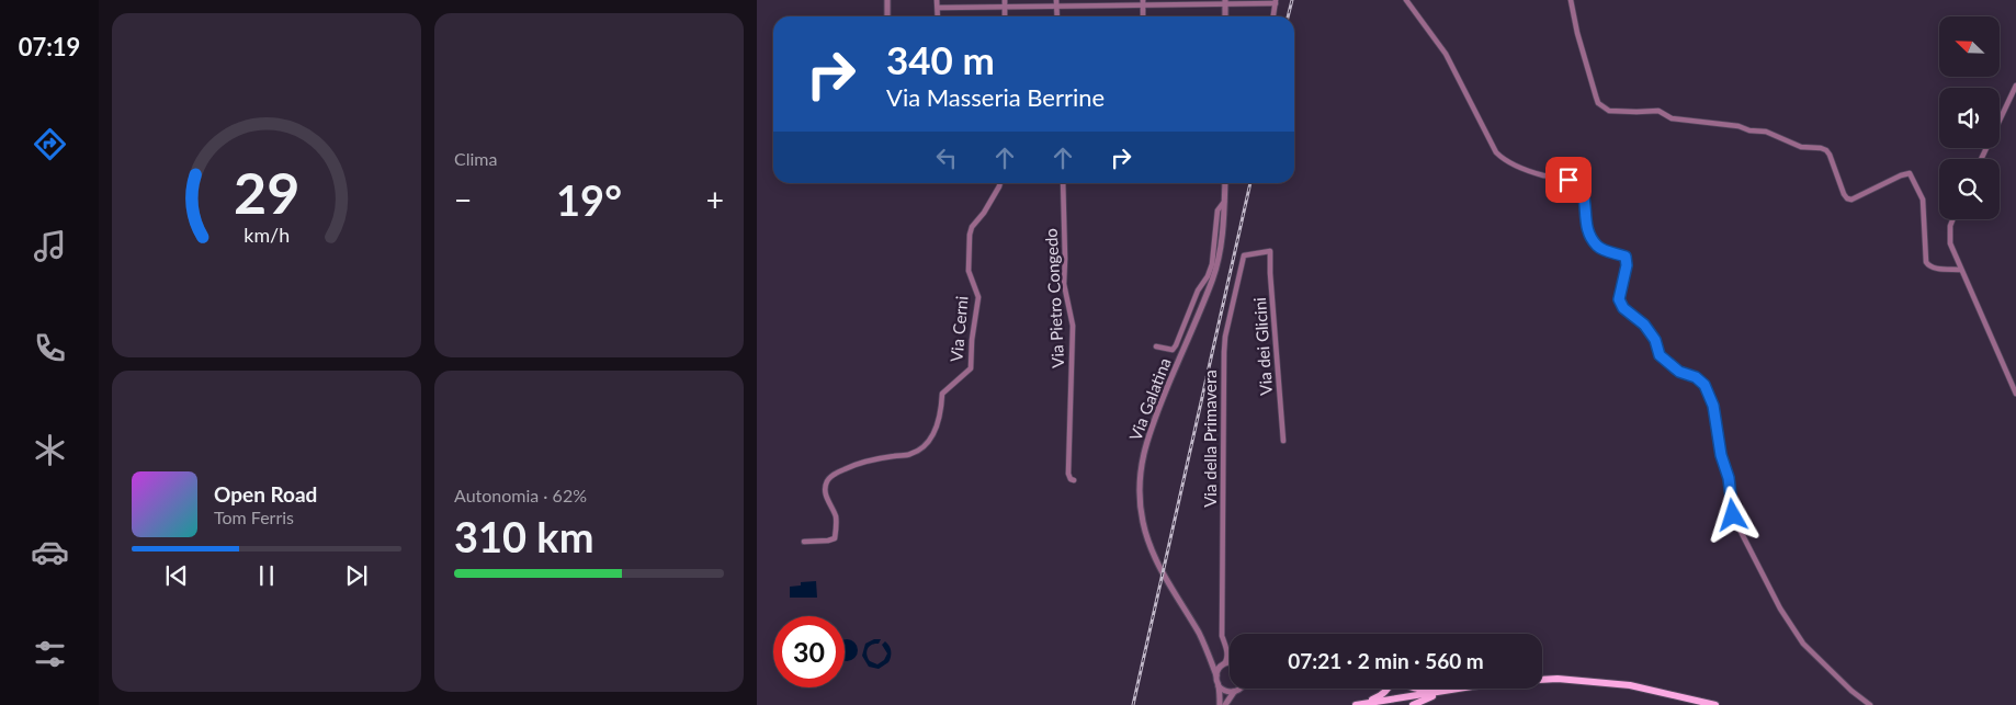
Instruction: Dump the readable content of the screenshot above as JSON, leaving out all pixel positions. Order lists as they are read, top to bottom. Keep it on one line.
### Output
{"streets":{"street":["Via Pietro Congedo","Via Cerni","Via dei Glicini","Via Galatina","Via della Primavera"]},"crossings":[["Via dei Glicini","Via della Primavera"],["Via Galatina","Via della Primavera"]],"north":"top left","page":{"tabs":"07:19","tile":["Clima",["Autonomia · 62%","310 km"]],"turn":["340 m","Via Masseria Berrine"],"heat":["−","19°","+"],"song":["Open Road","Tom Ferris"],"limit":"30","trip":"07:21 · 2 min · 560 m","gauge":["29","km/h"]}}
